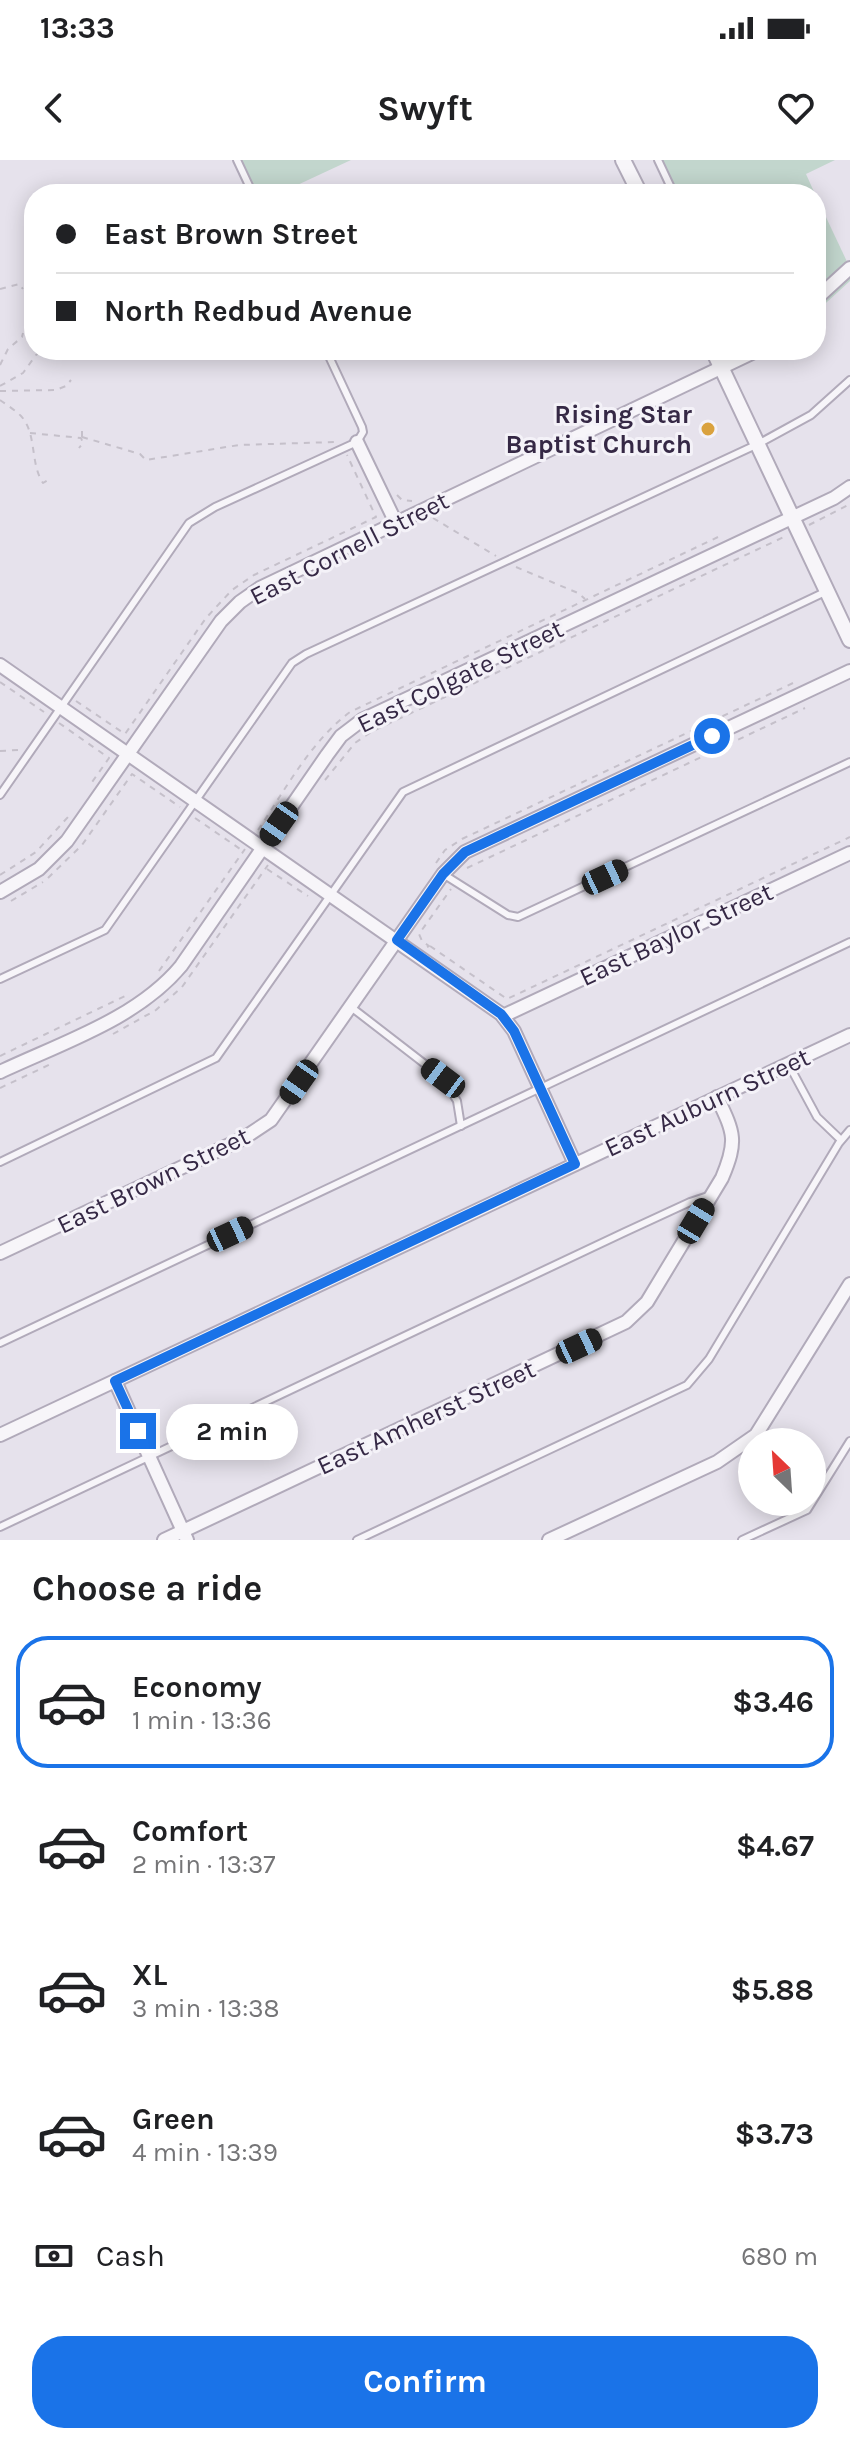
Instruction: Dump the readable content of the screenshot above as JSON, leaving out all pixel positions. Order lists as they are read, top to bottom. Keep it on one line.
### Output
{"streets":{"street":["East Cornell Street","East Colgate Street","East Baylor Street","East Auburn Street","East Brown Street","East Amherst Street"]},"crossings":[["East Auburn Street","East Amherst Street"]],"places":["Rising Star Baptist Church"],"north":"top left","page":{"status":"13:33","header":"Swyft","banner":["East Brown Street","North Redbud Avenue"],"bubble":"2 min","heading":"Choose a ride","list":[{"name":"Economy","note":"1 min · 13:36","value":"$3.46"},{"name":"Comfort","note":"2 min · 13:37","value":"$4.67"},{"name":"XL","note":"3 min · 13:38","value":"$5.88"},{"name":"Green","note":"4 min · 13:39","value":"$3.73"}],"pay":["Cash","680 m"],"buttons":"Confirm"}}
